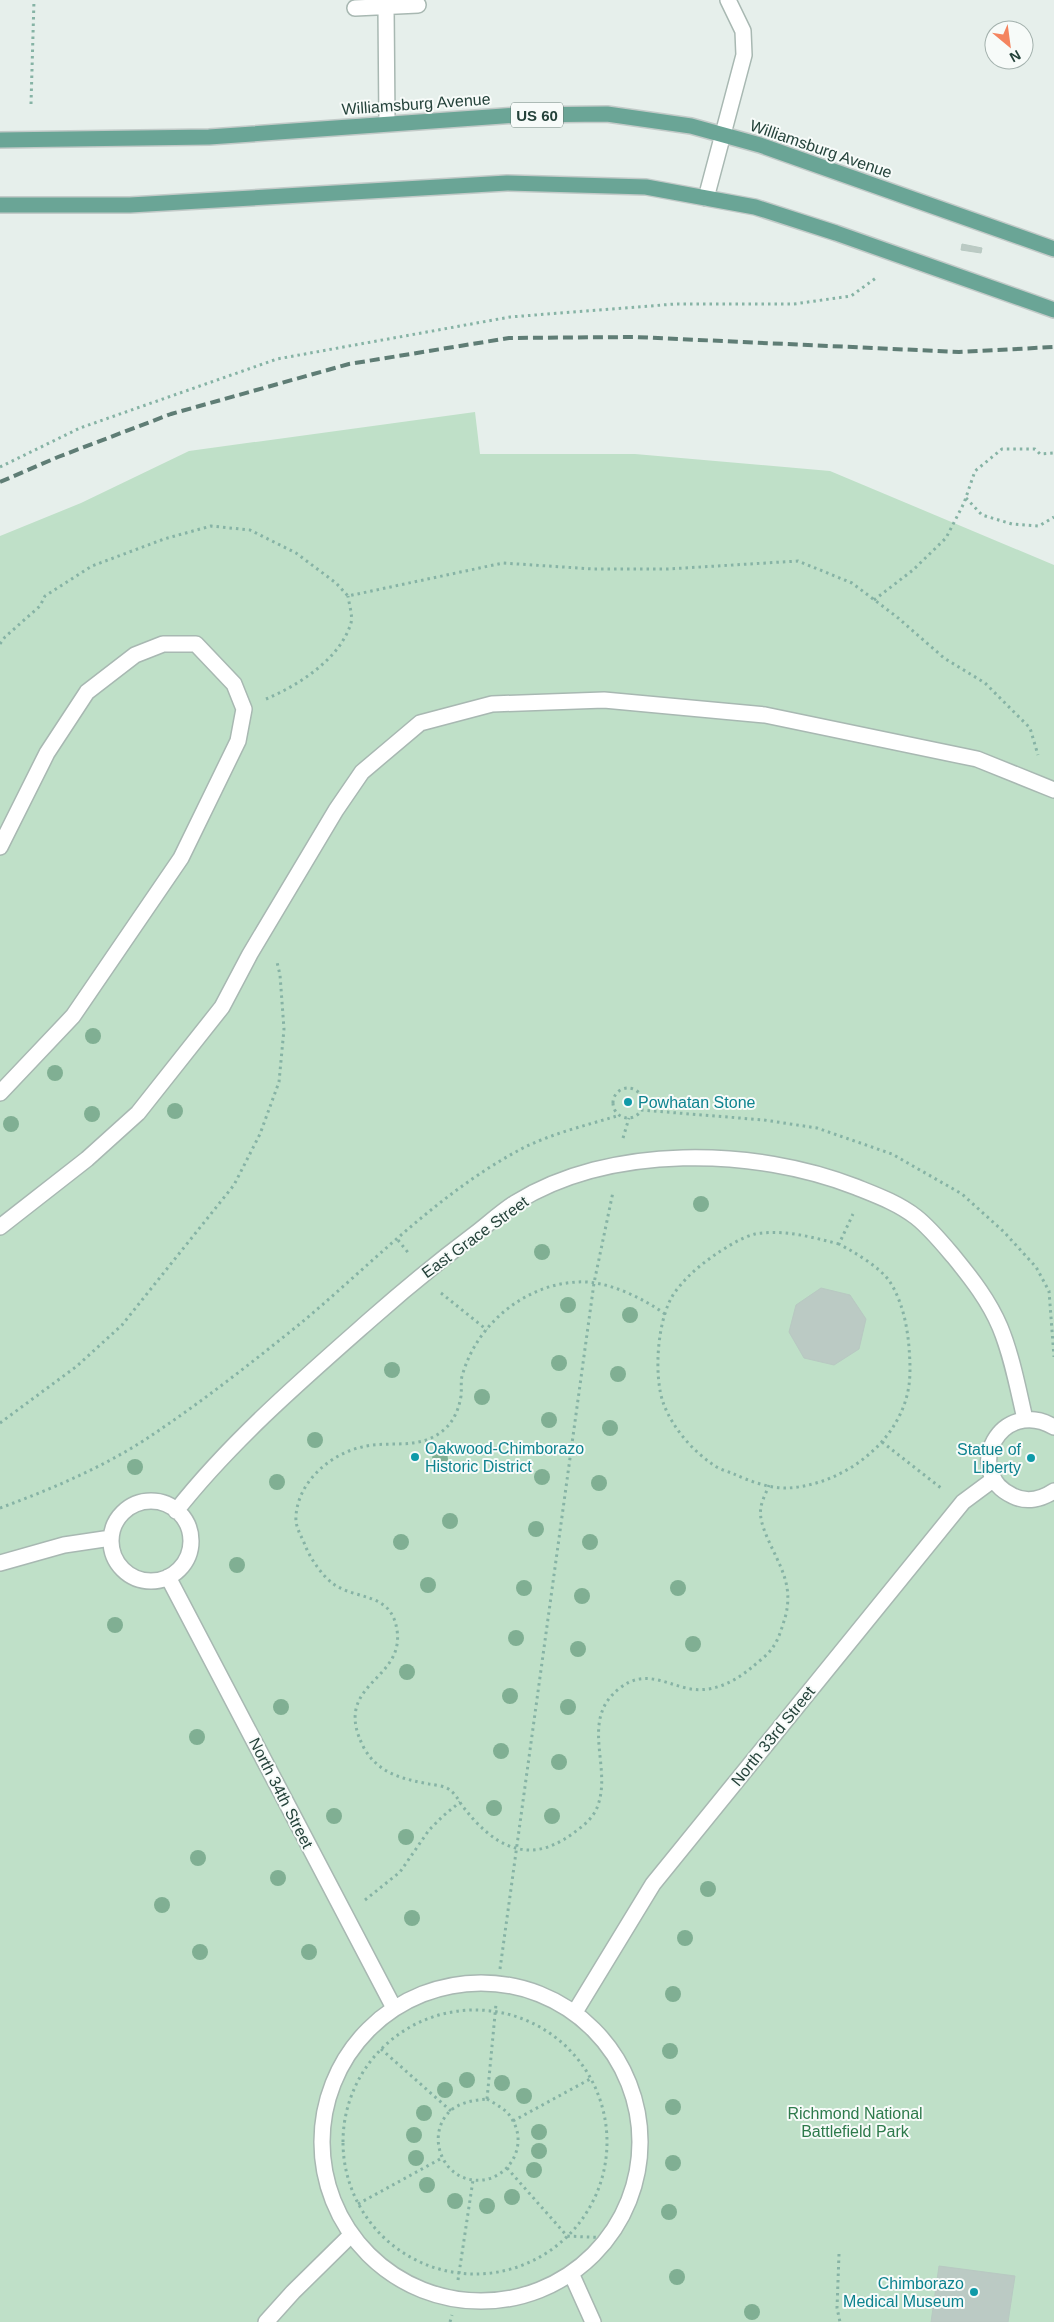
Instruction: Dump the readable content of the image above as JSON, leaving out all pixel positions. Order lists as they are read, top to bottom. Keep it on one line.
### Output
{"streets":{"main road":["Williamsburg Avenue","US 60"],"street":["East Grace Street","North 33rd Street","North 34th Street"]},"crossings":[["East Grace Street","North 34th Street"]],"parks":["Richmond National Battlefield Park"],"places":["Powhatan Stone","Oakwood-Chimborazo Historic District","Statue of Liberty","Chimborazo Medical Museum"],"north":"bottom right"}
